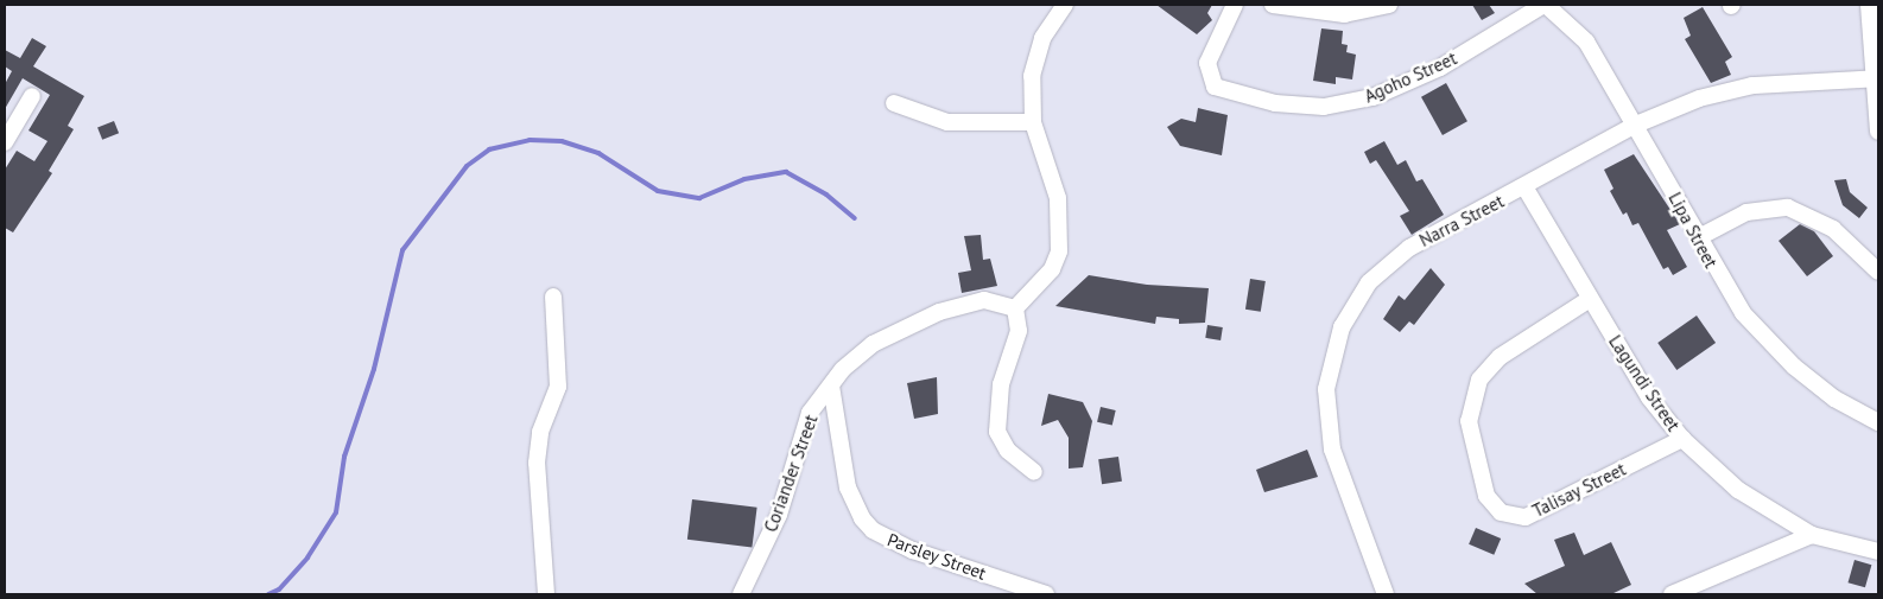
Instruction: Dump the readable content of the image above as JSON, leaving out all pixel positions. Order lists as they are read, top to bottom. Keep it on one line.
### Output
{"streets":{"street":["Agoho Street","Narra Street","Lipa Street","Lagundi Street","Coriander Street","Talisay Street","Parsley Street"]},"crossings":[["Agoho Street","Lipa Street"],["Narra Street","Lipa Street"],["Narra Street","Lagundi Street"],["Lagundi Street","Talisay Street"],["Coriander Street","Parsley Street"]]}
